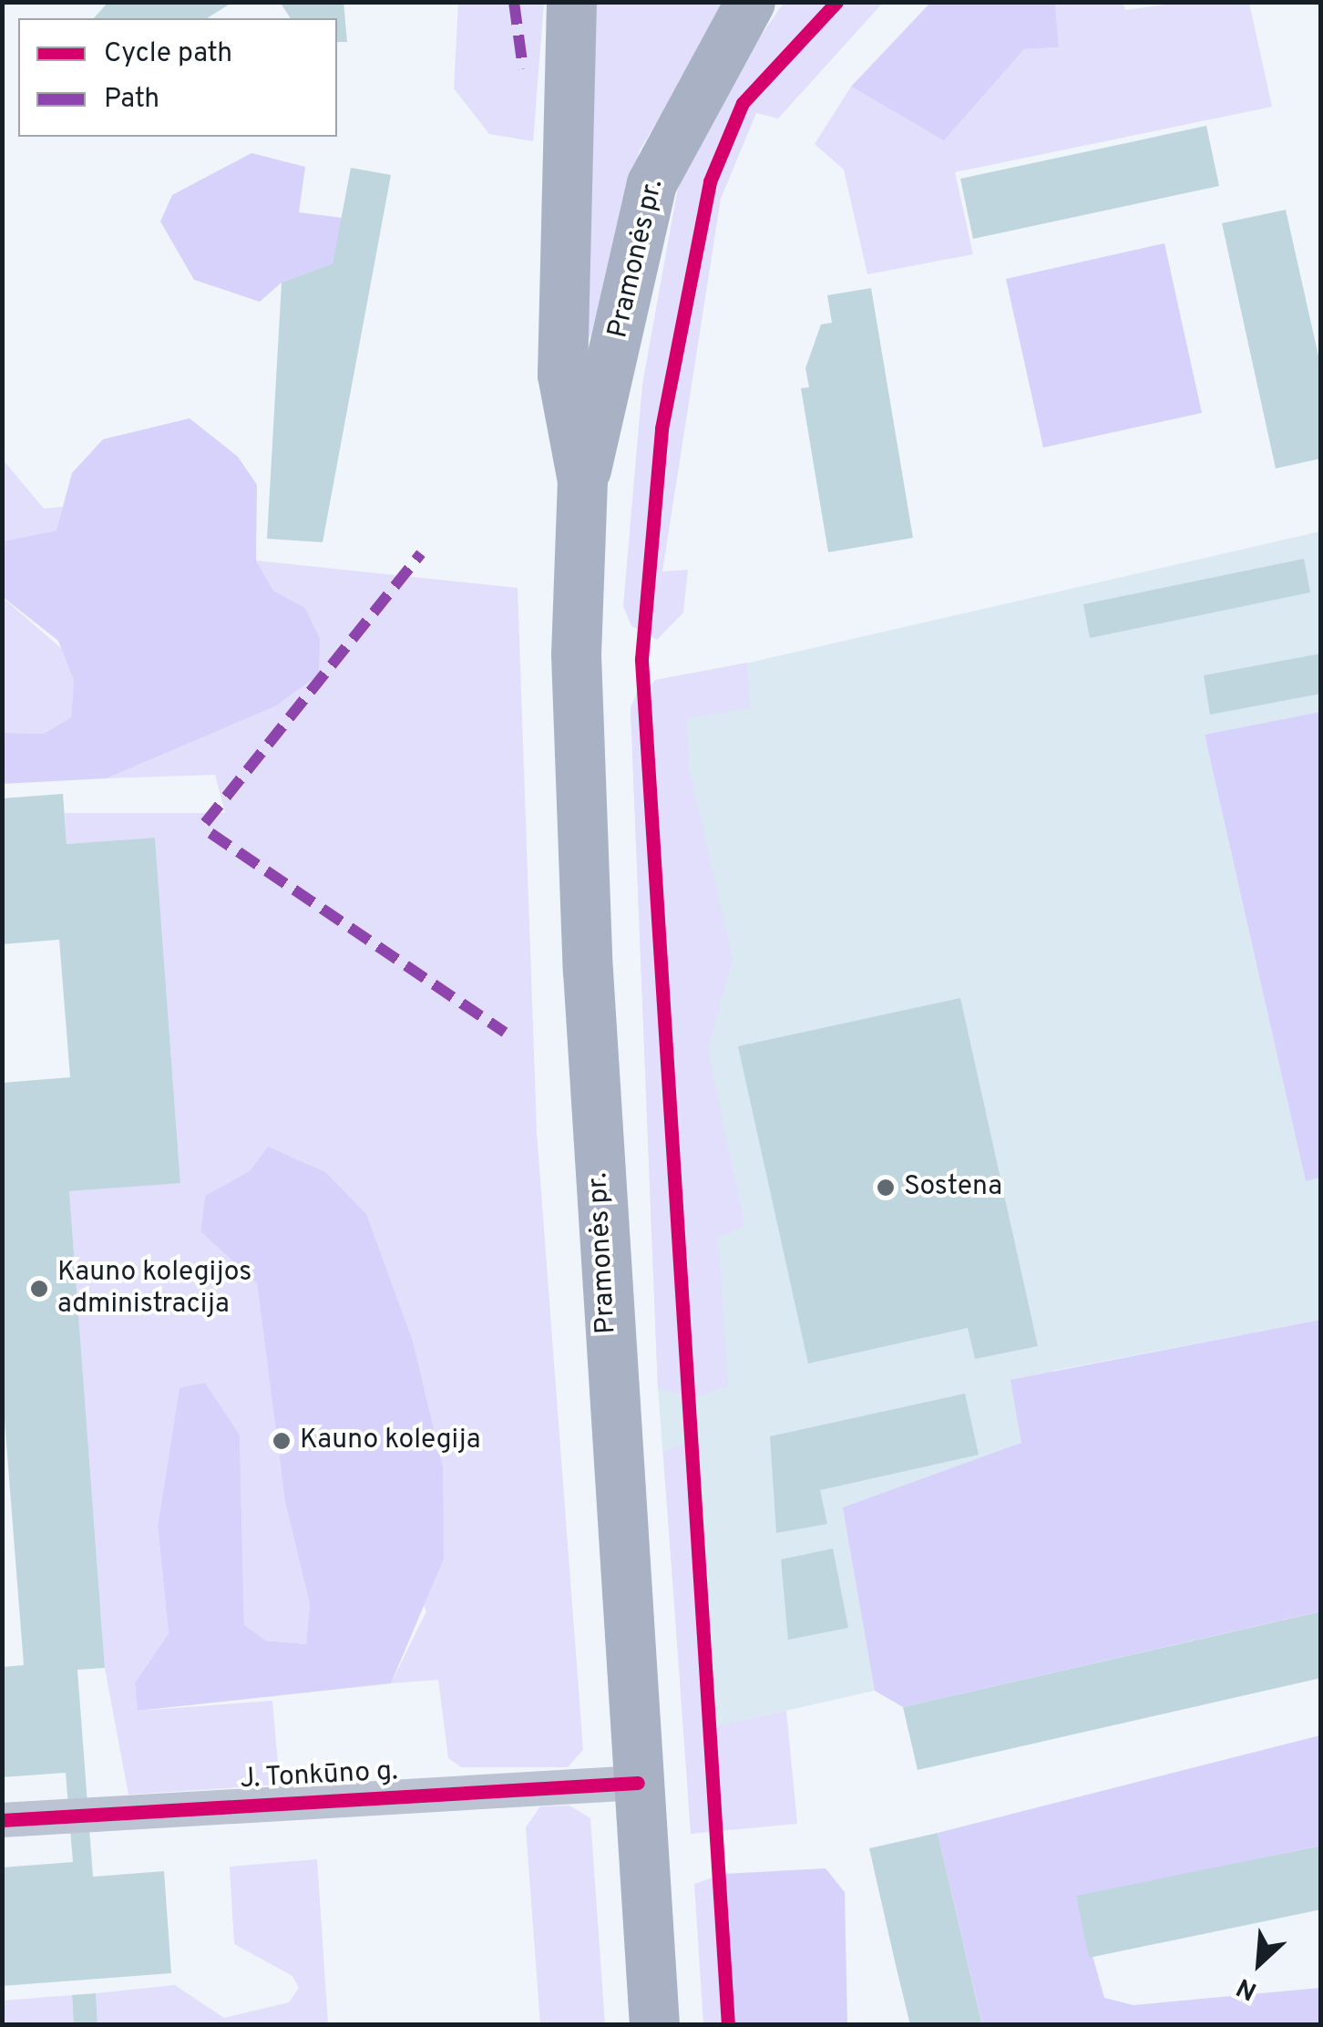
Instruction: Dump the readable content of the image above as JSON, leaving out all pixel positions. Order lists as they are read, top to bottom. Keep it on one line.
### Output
{"streets":{"main road":["Pramonės pr."],"street":["J. Tonkūno g."]},"crossings":[["Pramonės pr.","J. Tonkūno g."]],"places":["Sostena","Kauno kolegijos administracija","Kauno kolegija"],"legend":["Cycle path","Path"],"north":"bottom left"}
